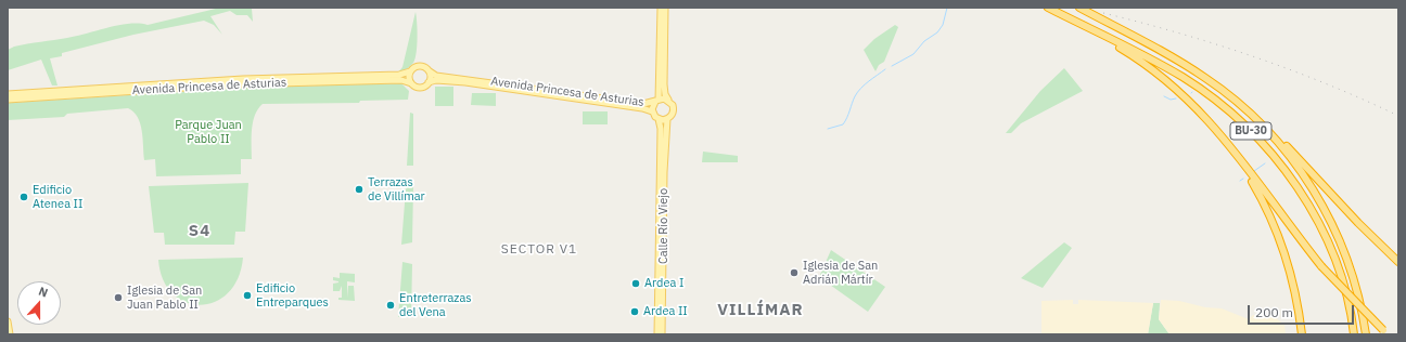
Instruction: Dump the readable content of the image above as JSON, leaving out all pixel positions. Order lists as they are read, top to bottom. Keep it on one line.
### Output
{"streets":{"highway":["BU-30"],"main road":["Avenida Princesa de Asturias","Calle Río Viejo"]},"crossings":[["Avenida Princesa de Asturias","Calle Río Viejo"]],"districts":["S4","SECTOR V1","VILLÍMAR"],"parks":["Parque Juan Pablo II"],"places":["Terrazas de Villímar","Edificio Atenea II","Iglesia de San Adrián Mártír","Ardea I","Edificio Entreparques","Iglesia de San Juan Pablo II","Entreterrazas del Vena","Ardea II"],"scale_bar":"200 m","north":"top"}
